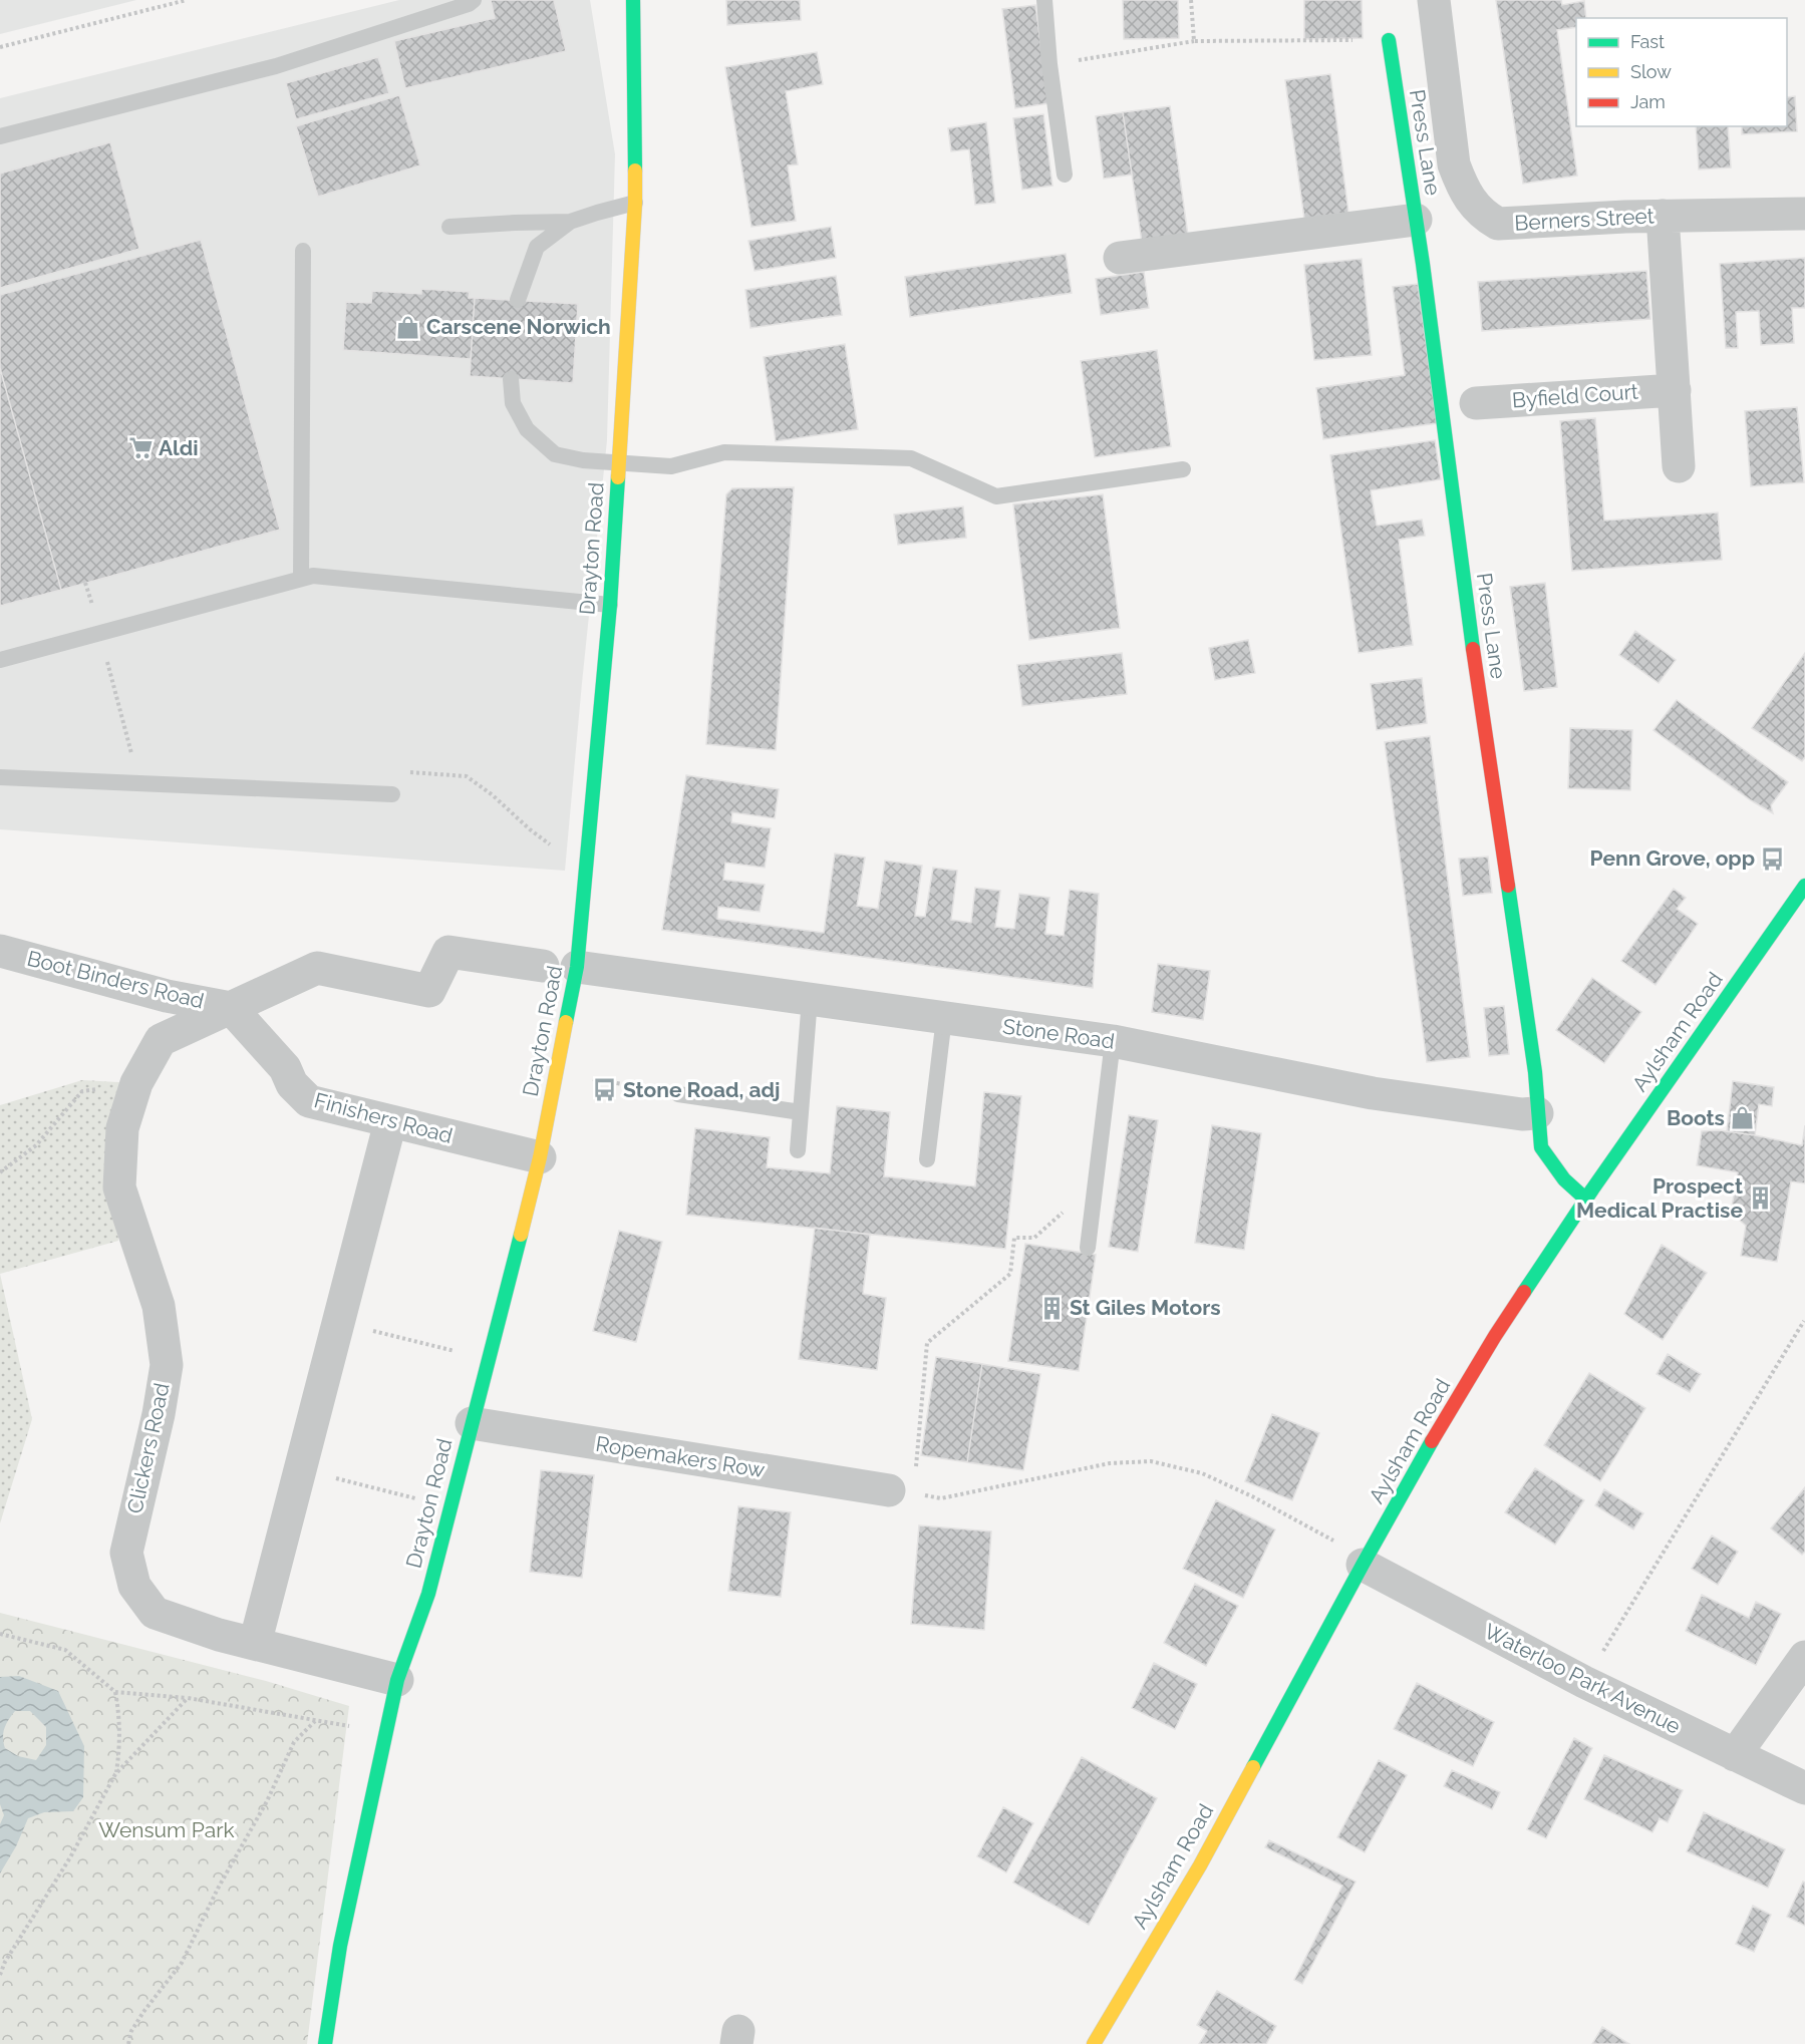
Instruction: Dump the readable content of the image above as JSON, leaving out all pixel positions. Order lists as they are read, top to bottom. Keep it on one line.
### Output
{"streets":{"main road":["Press Lane","Drayton Road","Aylsham Road"],"street":["Berners Street","Byfield Court","Boot Binders Road","Stone Road","Finishers Road","Clickers Road","Ropemakers Row","Waterloo Park Avenue"]},"crossings":[["Press Lane","Aylsham Road"],["Press Lane","Stone Road"],["Drayton Road","Stone Road"],["Drayton Road","Finishers Road"],["Drayton Road","Clickers Road"],["Drayton Road","Ropemakers Row"],["Boot Binders Road","Finishers Road"],["Boot Binders Road","Clickers Road"],["Aylsham Road","Waterloo Park Avenue"],["Finishers Road","Clickers Road"]],"parks":["Wensum Park"],"places":{"shop":["Carscene Norwich","Boots"],"supermarket":["Aldi"],"bus stop":["Penn Grove, opp","Stone Road, adj"],"building":["Prospect Medical Practise","St Giles Motors"]},"legend":["Fast","Slow","Jam"]}
